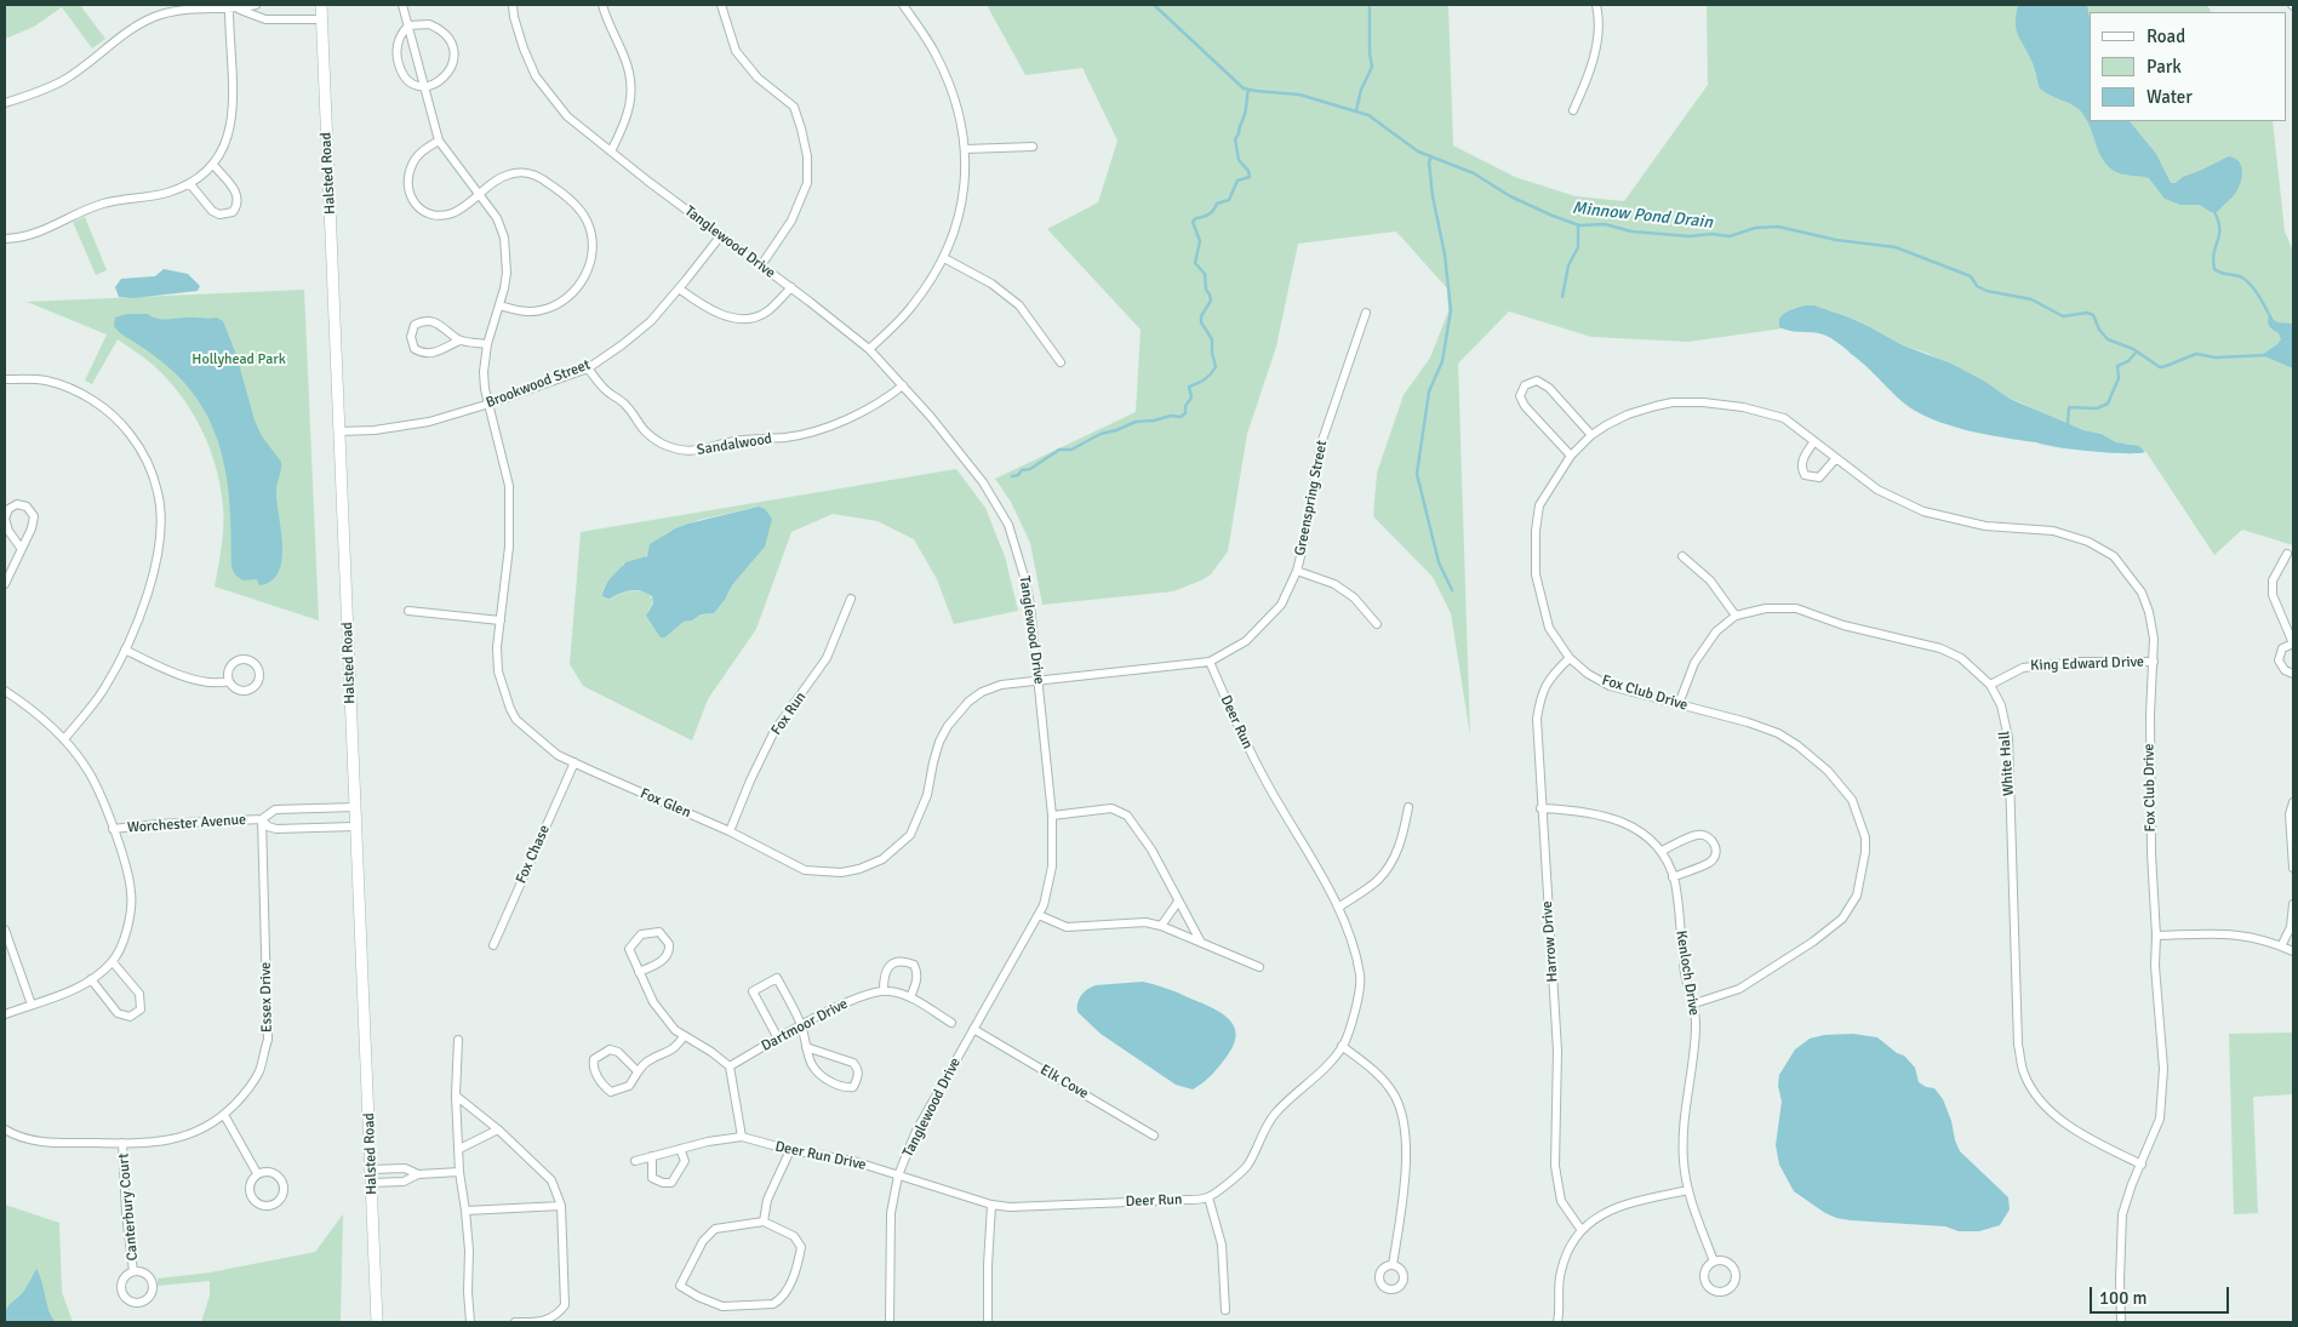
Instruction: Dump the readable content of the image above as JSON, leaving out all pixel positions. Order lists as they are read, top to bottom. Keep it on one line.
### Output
{"streets":{"street":["Halsted Road","Tanglewood Drive","Brookwood Street","Sandalwood","Greenspring Street","King Edward Drive","Fox Club Drive","Fox Run","Deer Run","White Hall","Fox Glen","Worchester Avenue","Fox Chase","Harrow Drive","Kenloch Drive","Essex Drive","Dartmoor Drive","Elk Cove","Deer Run Drive","Canterbury Court"]},"crossings":[["Halsted Road","Brookwood Street"],["Halsted Road","Worchester Avenue"],["Tanglewood Drive","Brookwood Street"],["Tanglewood Drive","Sandalwood"],["Tanglewood Drive","Greenspring Street"],["Tanglewood Drive","Deer Run"],["Tanglewood Drive","Fox Glen"],["Tanglewood Drive","Elk Cove"],["Tanglewood Drive","Deer Run Drive"],["Brookwood Street","Sandalwood"],["Brookwood Street","Fox Glen"],["Greenspring Street","Deer Run"],["Greenspring Street","Fox Glen"],["King Edward Drive","Fox Club Drive"],["King Edward Drive","White Hall"],["Fox Club Drive","White Hall"],["Fox Club Drive","Harrow Drive"],["Fox Club Drive","Kenloch Drive"],["Fox Run","Fox Glen"],["Deer Run","Deer Run Drive"],["Fox Glen","Fox Chase"],["Worchester Avenue","Essex Drive"],["Harrow Drive","Kenloch Drive"],["Essex Drive","Canterbury Court"]],"water":["Minnow Pond Drain"],"parks":["Hollyhead Park"],"legend":["Road","Park","Water"],"scale_bar":"100 m"}
